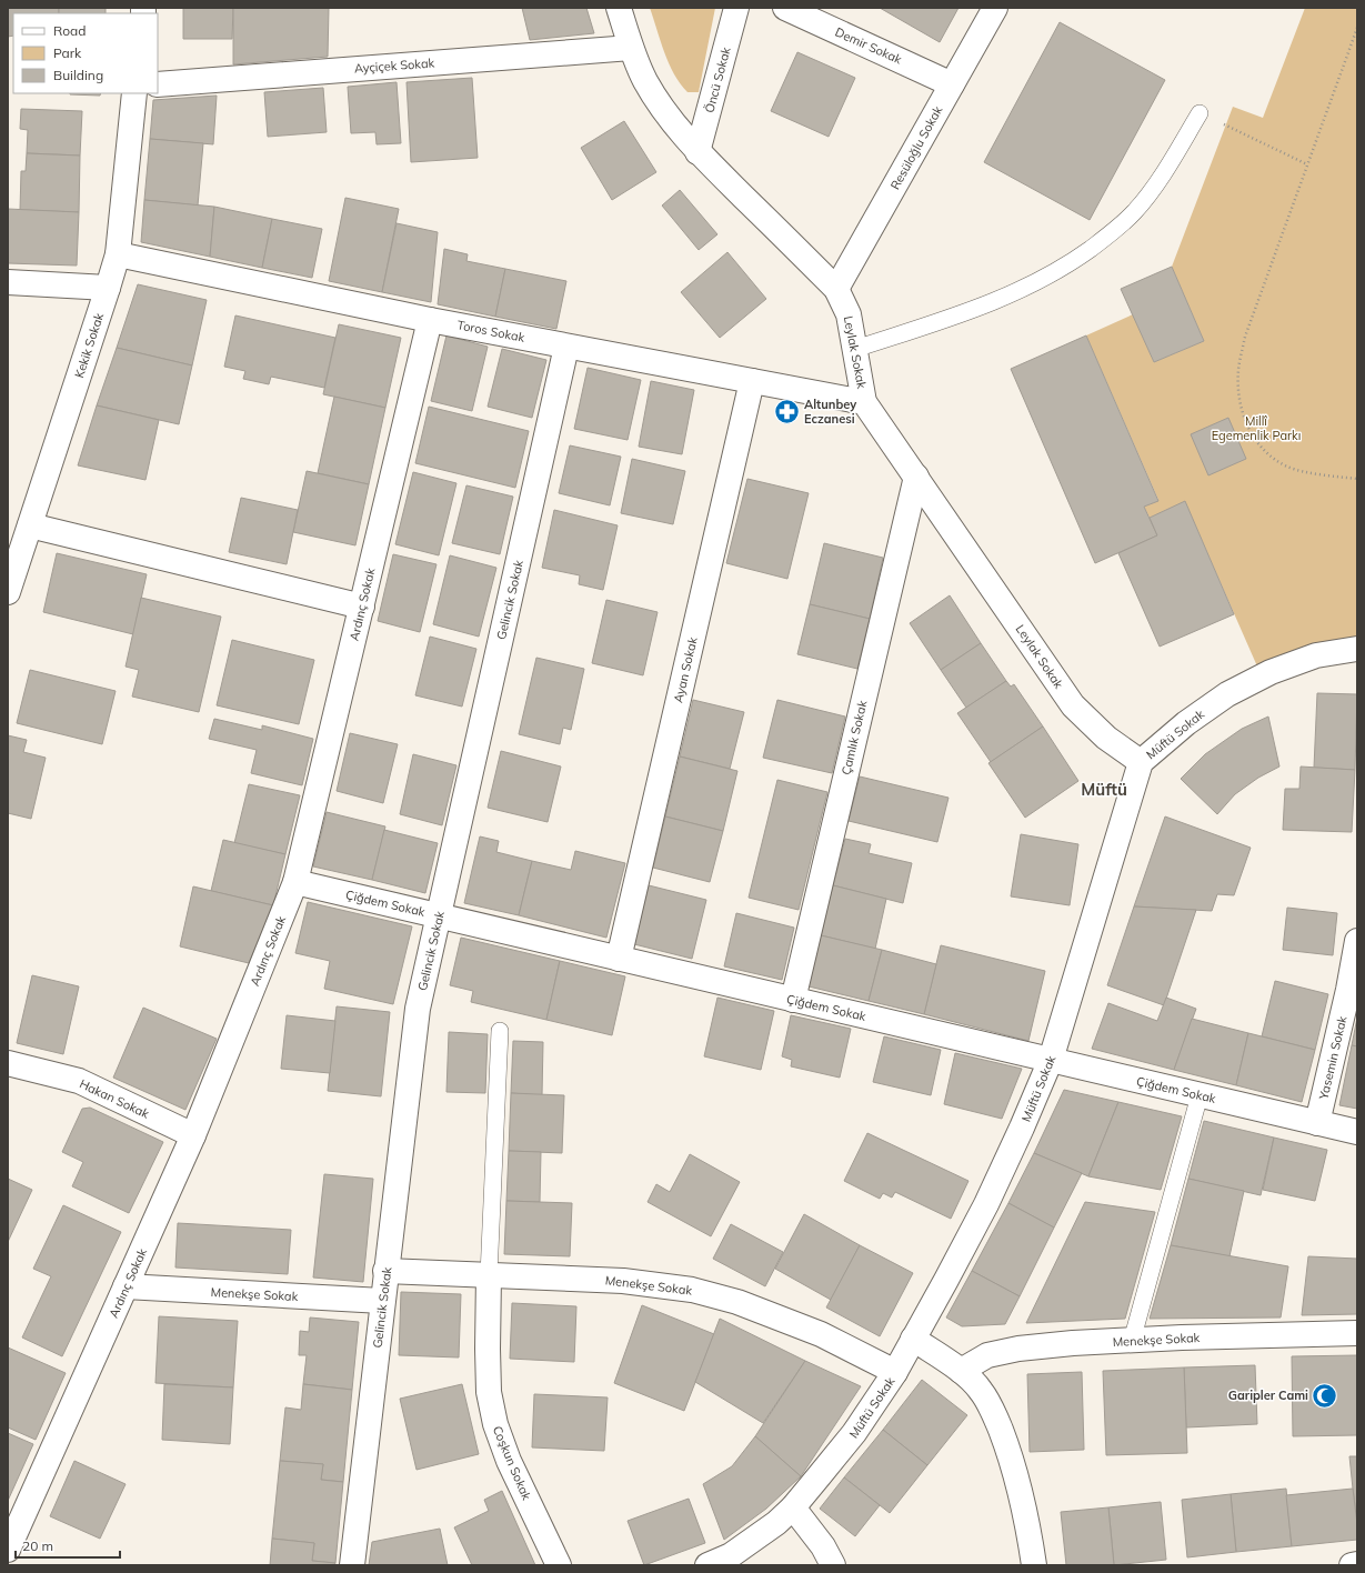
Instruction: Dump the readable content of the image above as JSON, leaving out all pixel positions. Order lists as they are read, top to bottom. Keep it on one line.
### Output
{"streets":{"street":["Demir Sokak","Ayçiçek Sokak","Öncü Sokak","Resüloğlu Sokak","Toros Sokak","Kekik Sokak","Leylak Sokak","Gelincik Sokak","Ardınç Sokak","Ayan Sokak","Müftü Sokak","Çamlık Sokak","Çiğdem Sokak","Yasemin Sokak","Hakan Sokak","Menekşe Sokak","Coşkun Sokak"]},"crossings":[["Demir Sokak","Resüloğlu Sokak"],["Ayçiçek Sokak","Leylak Sokak"],["Öncü Sokak","Leylak Sokak"],["Resüloğlu Sokak","Leylak Sokak"],["Toros Sokak","Kekik Sokak"],["Toros Sokak","Leylak Sokak"],["Toros Sokak","Gelincik Sokak"],["Toros Sokak","Ardınç Sokak"],["Toros Sokak","Ayan Sokak"],["Leylak Sokak","Müftü Sokak"],["Leylak Sokak","Çamlık Sokak"],["Gelincik Sokak","Çiğdem Sokak"],["Gelincik Sokak","Menekşe Sokak"],["Ardınç Sokak","Çiğdem Sokak"],["Ardınç Sokak","Hakan Sokak"],["Ardınç Sokak","Menekşe Sokak"],["Ayan Sokak","Çiğdem Sokak"],["Müftü Sokak","Çiğdem Sokak"],["Müftü Sokak","Menekşe Sokak"],["Çamlık Sokak","Çiğdem Sokak"],["Çiğdem Sokak","Yasemin Sokak"],["Menekşe Sokak","Coşkun Sokak"]],"districts":["Müftü"],"parks":["Millî Egemenlik Parkı"],"places":{"pharmacy":["Altunbey Eczanesi"],"mosque":["Garipler Cami"]},"legend":["Road","Park","Building"],"scale_bar":"20 m"}
